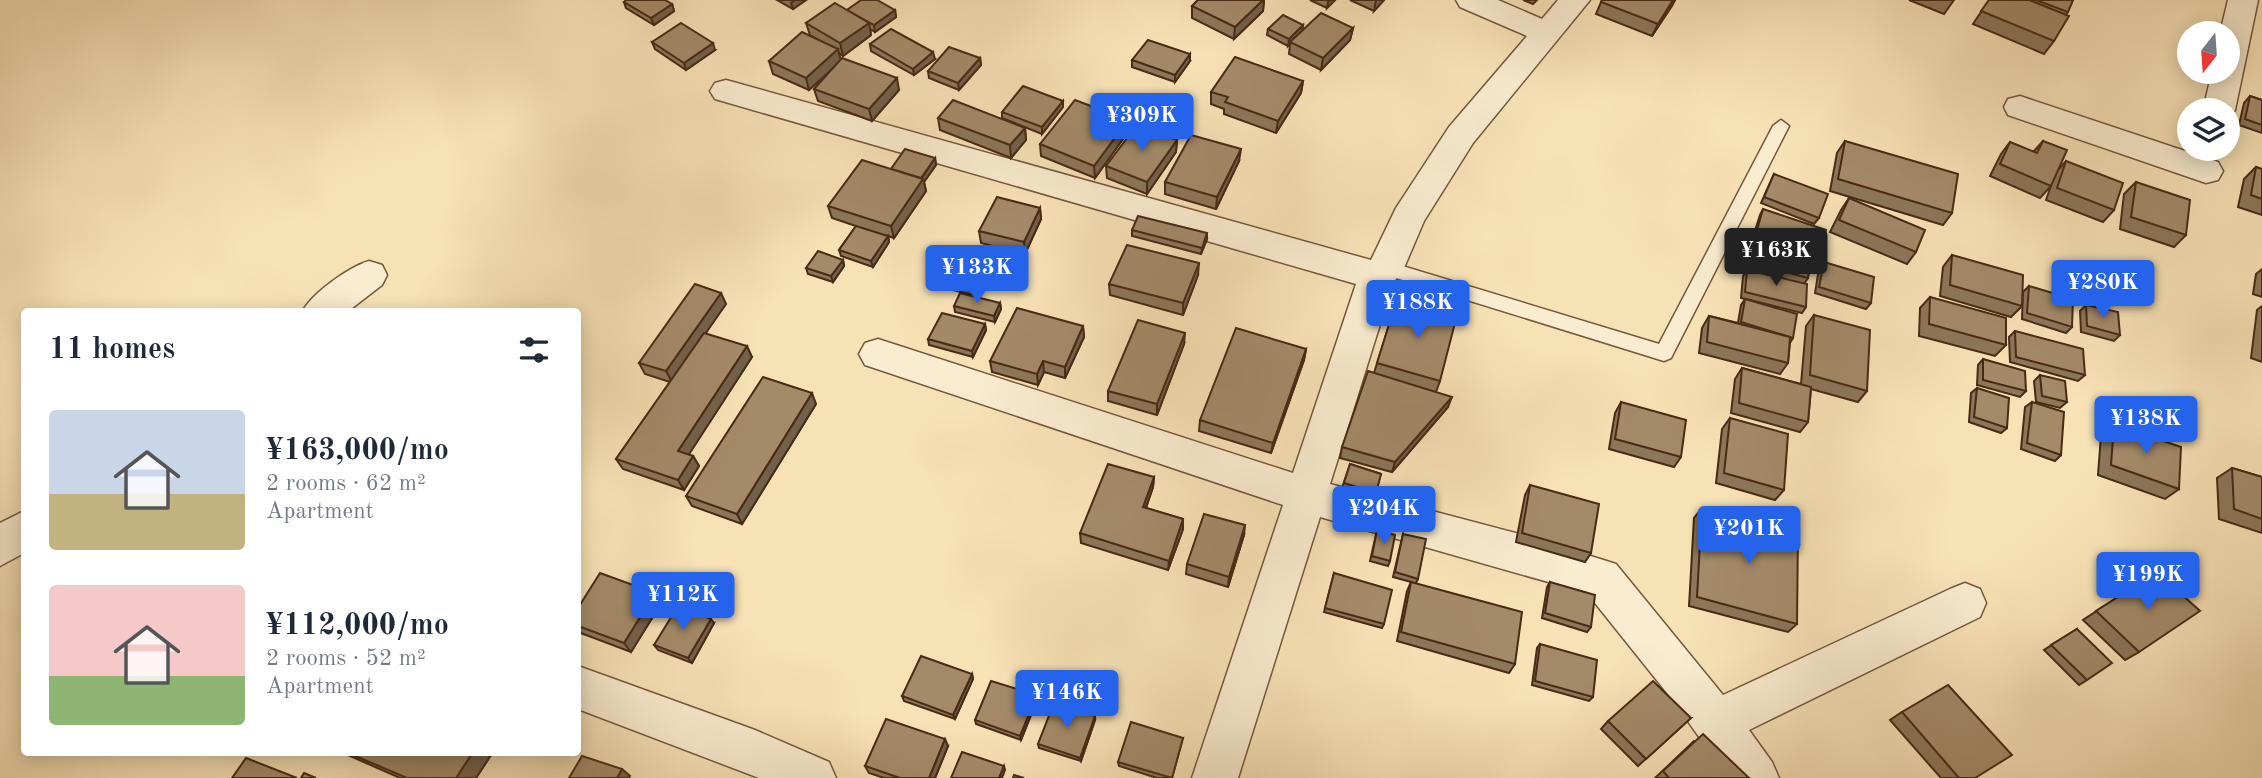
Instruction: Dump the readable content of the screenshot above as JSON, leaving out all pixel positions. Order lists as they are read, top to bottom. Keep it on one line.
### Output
{"north":"bottom","page":{"price":["¥309K","¥163K","¥133K","¥280K","¥188K","¥138K","¥204K","¥201K","¥199K","¥112K","¥146K"],"heading":"11 homes","list":[{"name":"¥163,000/mo","note":"2 rooms · 62 m² · Apartment"},{"name":"¥112,000/mo","note":"2 rooms · 52 m² · Apartment"}]}}
